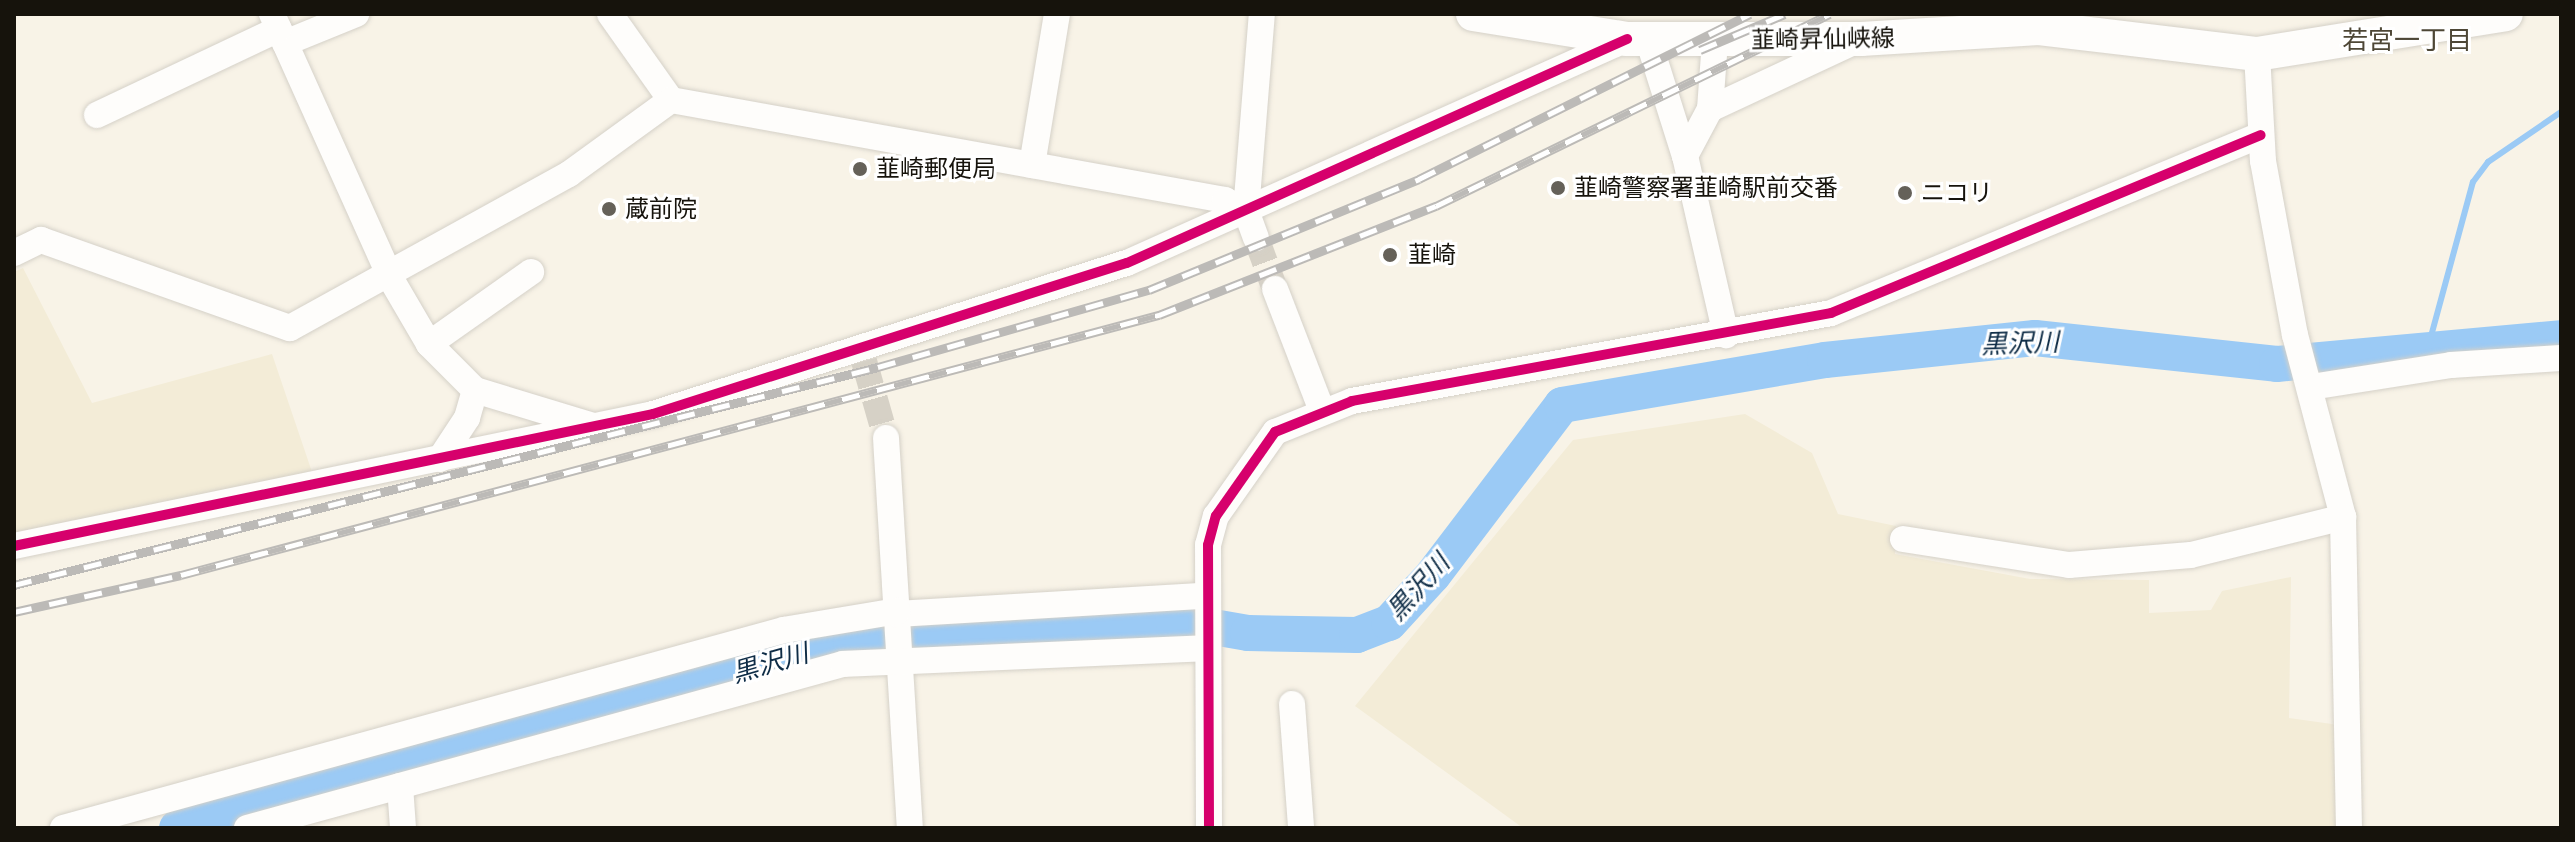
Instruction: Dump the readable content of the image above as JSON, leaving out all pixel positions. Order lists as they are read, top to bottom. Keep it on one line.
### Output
{"streets":{"main road":["韮崎昇仙峡線"]},"districts":["若宮一丁目"],"water":["黒沢川"],"places":["韮崎郵便局","韮崎警察署韮崎駅前交番","ニコリ","蔵前院","韮崎"]}
